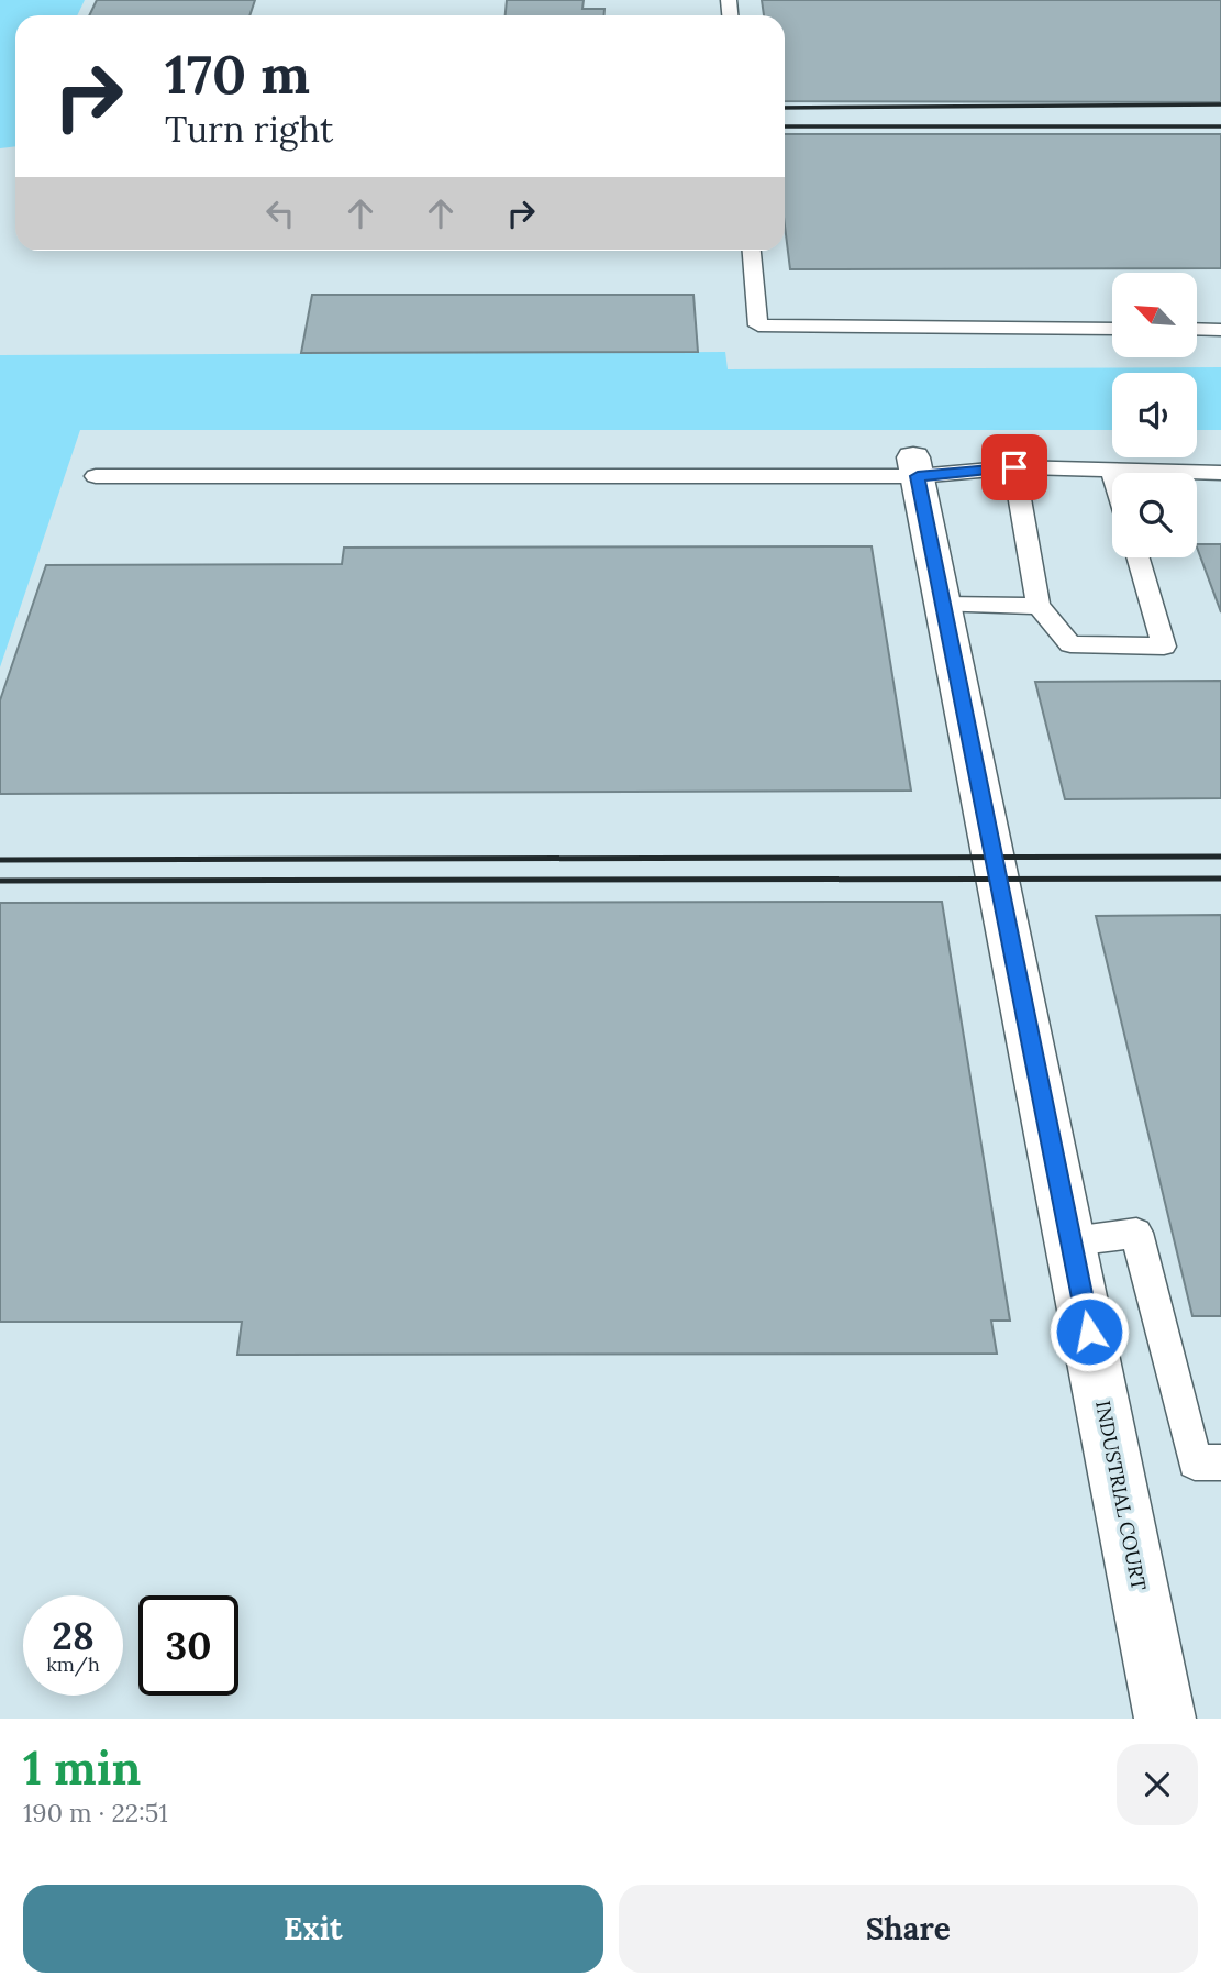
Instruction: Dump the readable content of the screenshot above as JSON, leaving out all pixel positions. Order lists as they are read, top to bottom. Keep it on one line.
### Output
{"streets":{"street":["INDUSTRIAL COURT"]},"north":"top left","page":{"turn":["170 m","Turn right"],"speed":"28 km/h","limit":"30","heading":["1 min","190 m · 22:51"],"buttons":["Exit","Share"]}}
